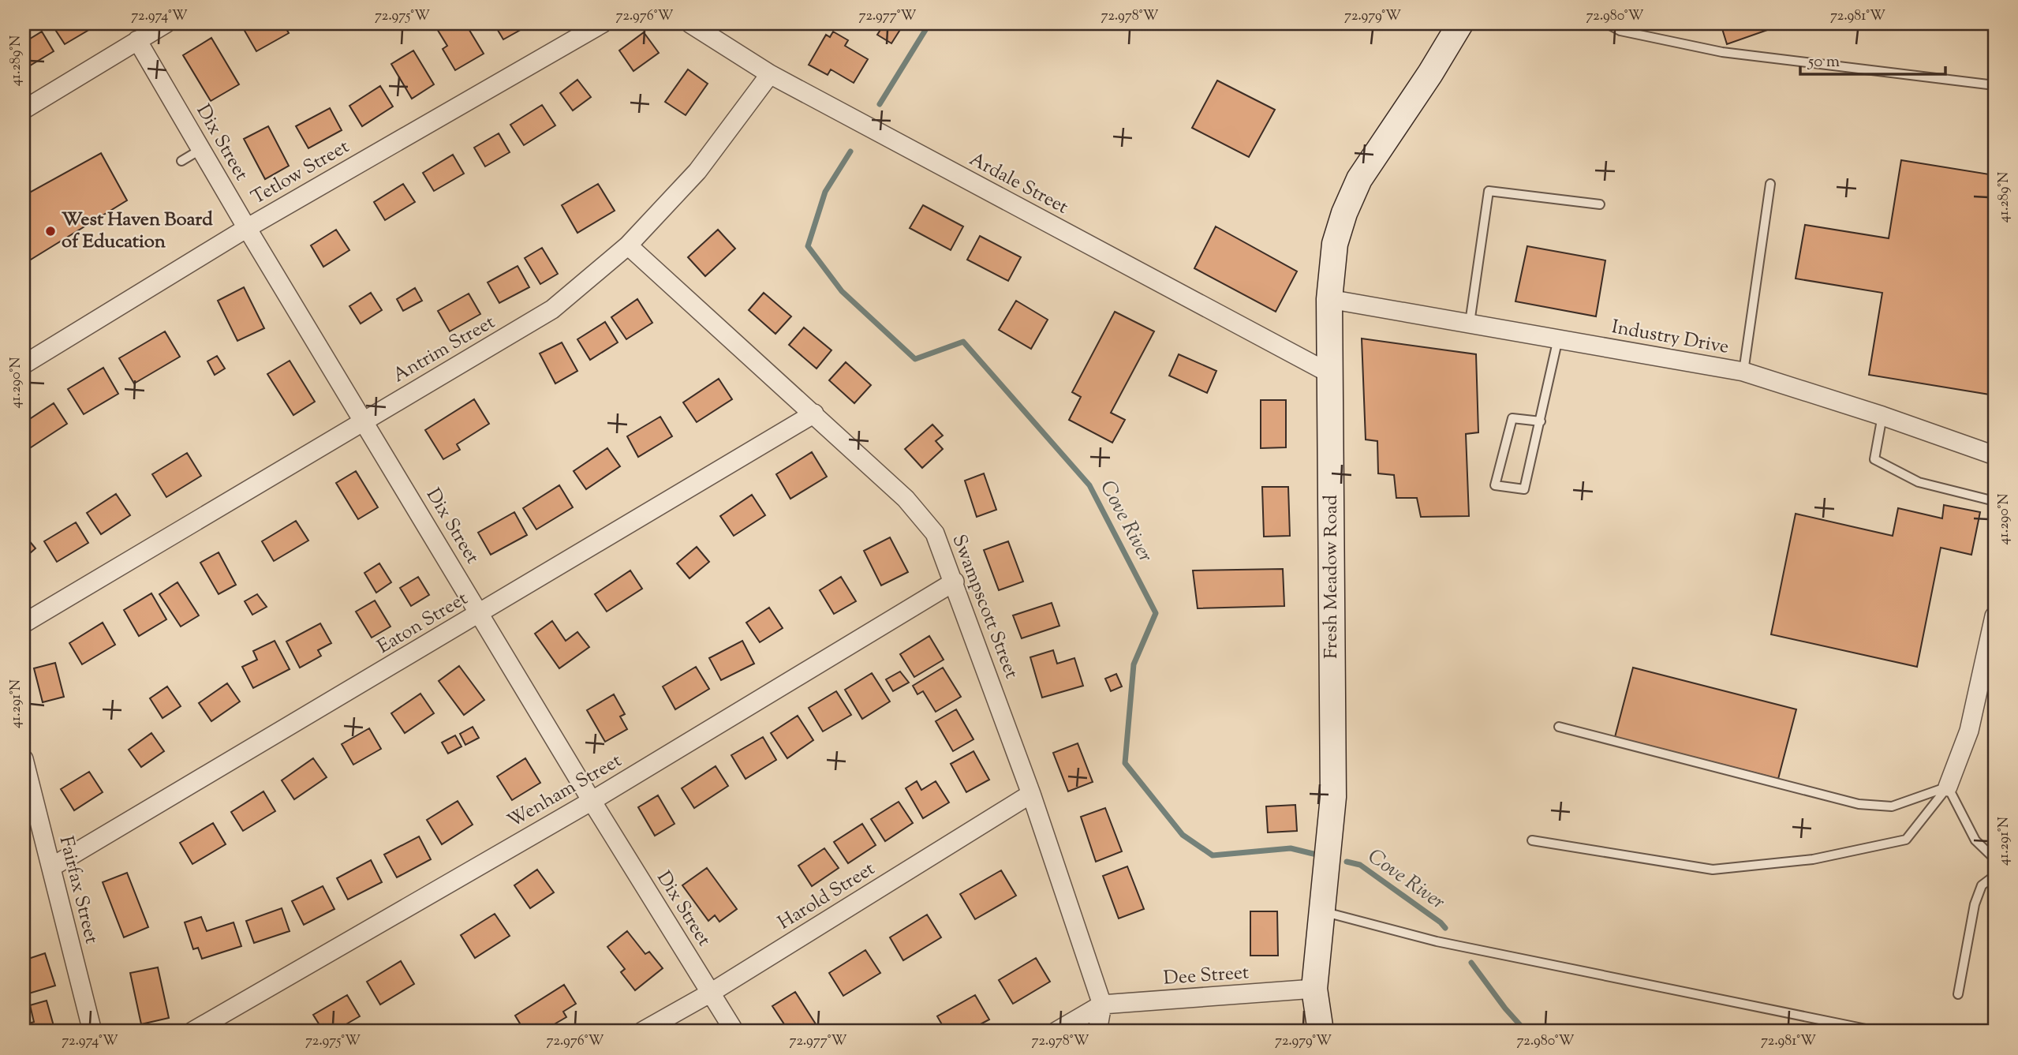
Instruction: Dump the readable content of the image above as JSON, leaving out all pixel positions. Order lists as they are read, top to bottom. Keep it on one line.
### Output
{"streets":{"street":["Dix Street","Tetlow Street","Ardale Street","Industry Drive","Antrim Street","Fresh Meadow Road","Swampscott Street","Eaton Street","Wenham Street","Fairfax Street","Harold Street","Dee Street"]},"crossings":[["Dix Street","Tetlow Street"],["Dix Street","Antrim Street"],["Dix Street","Eaton Street"],["Dix Street","Wenham Street"],["Dix Street","Harold Street"],["Ardale Street","Antrim Street"],["Ardale Street","Fresh Meadow Road"],["Industry Drive","Fresh Meadow Road"],["Antrim Street","Swampscott Street"],["Fresh Meadow Road","Dee Street"],["Swampscott Street","Eaton Street"],["Swampscott Street","Wenham Street"],["Swampscott Street","Harold Street"],["Swampscott Street","Dee Street"],["Eaton Street","Fairfax Street"]],"water":["Cove River"],"places":["West Haven Board of Education"],"scale_bar":"50 m","coordinates":["72.974°W","72.975°W","72.976°W","72.977°W","72.978°W","72.979°W","72.980°W","72.981°W","41.289°N","41.290°N","41.291°N"]}
